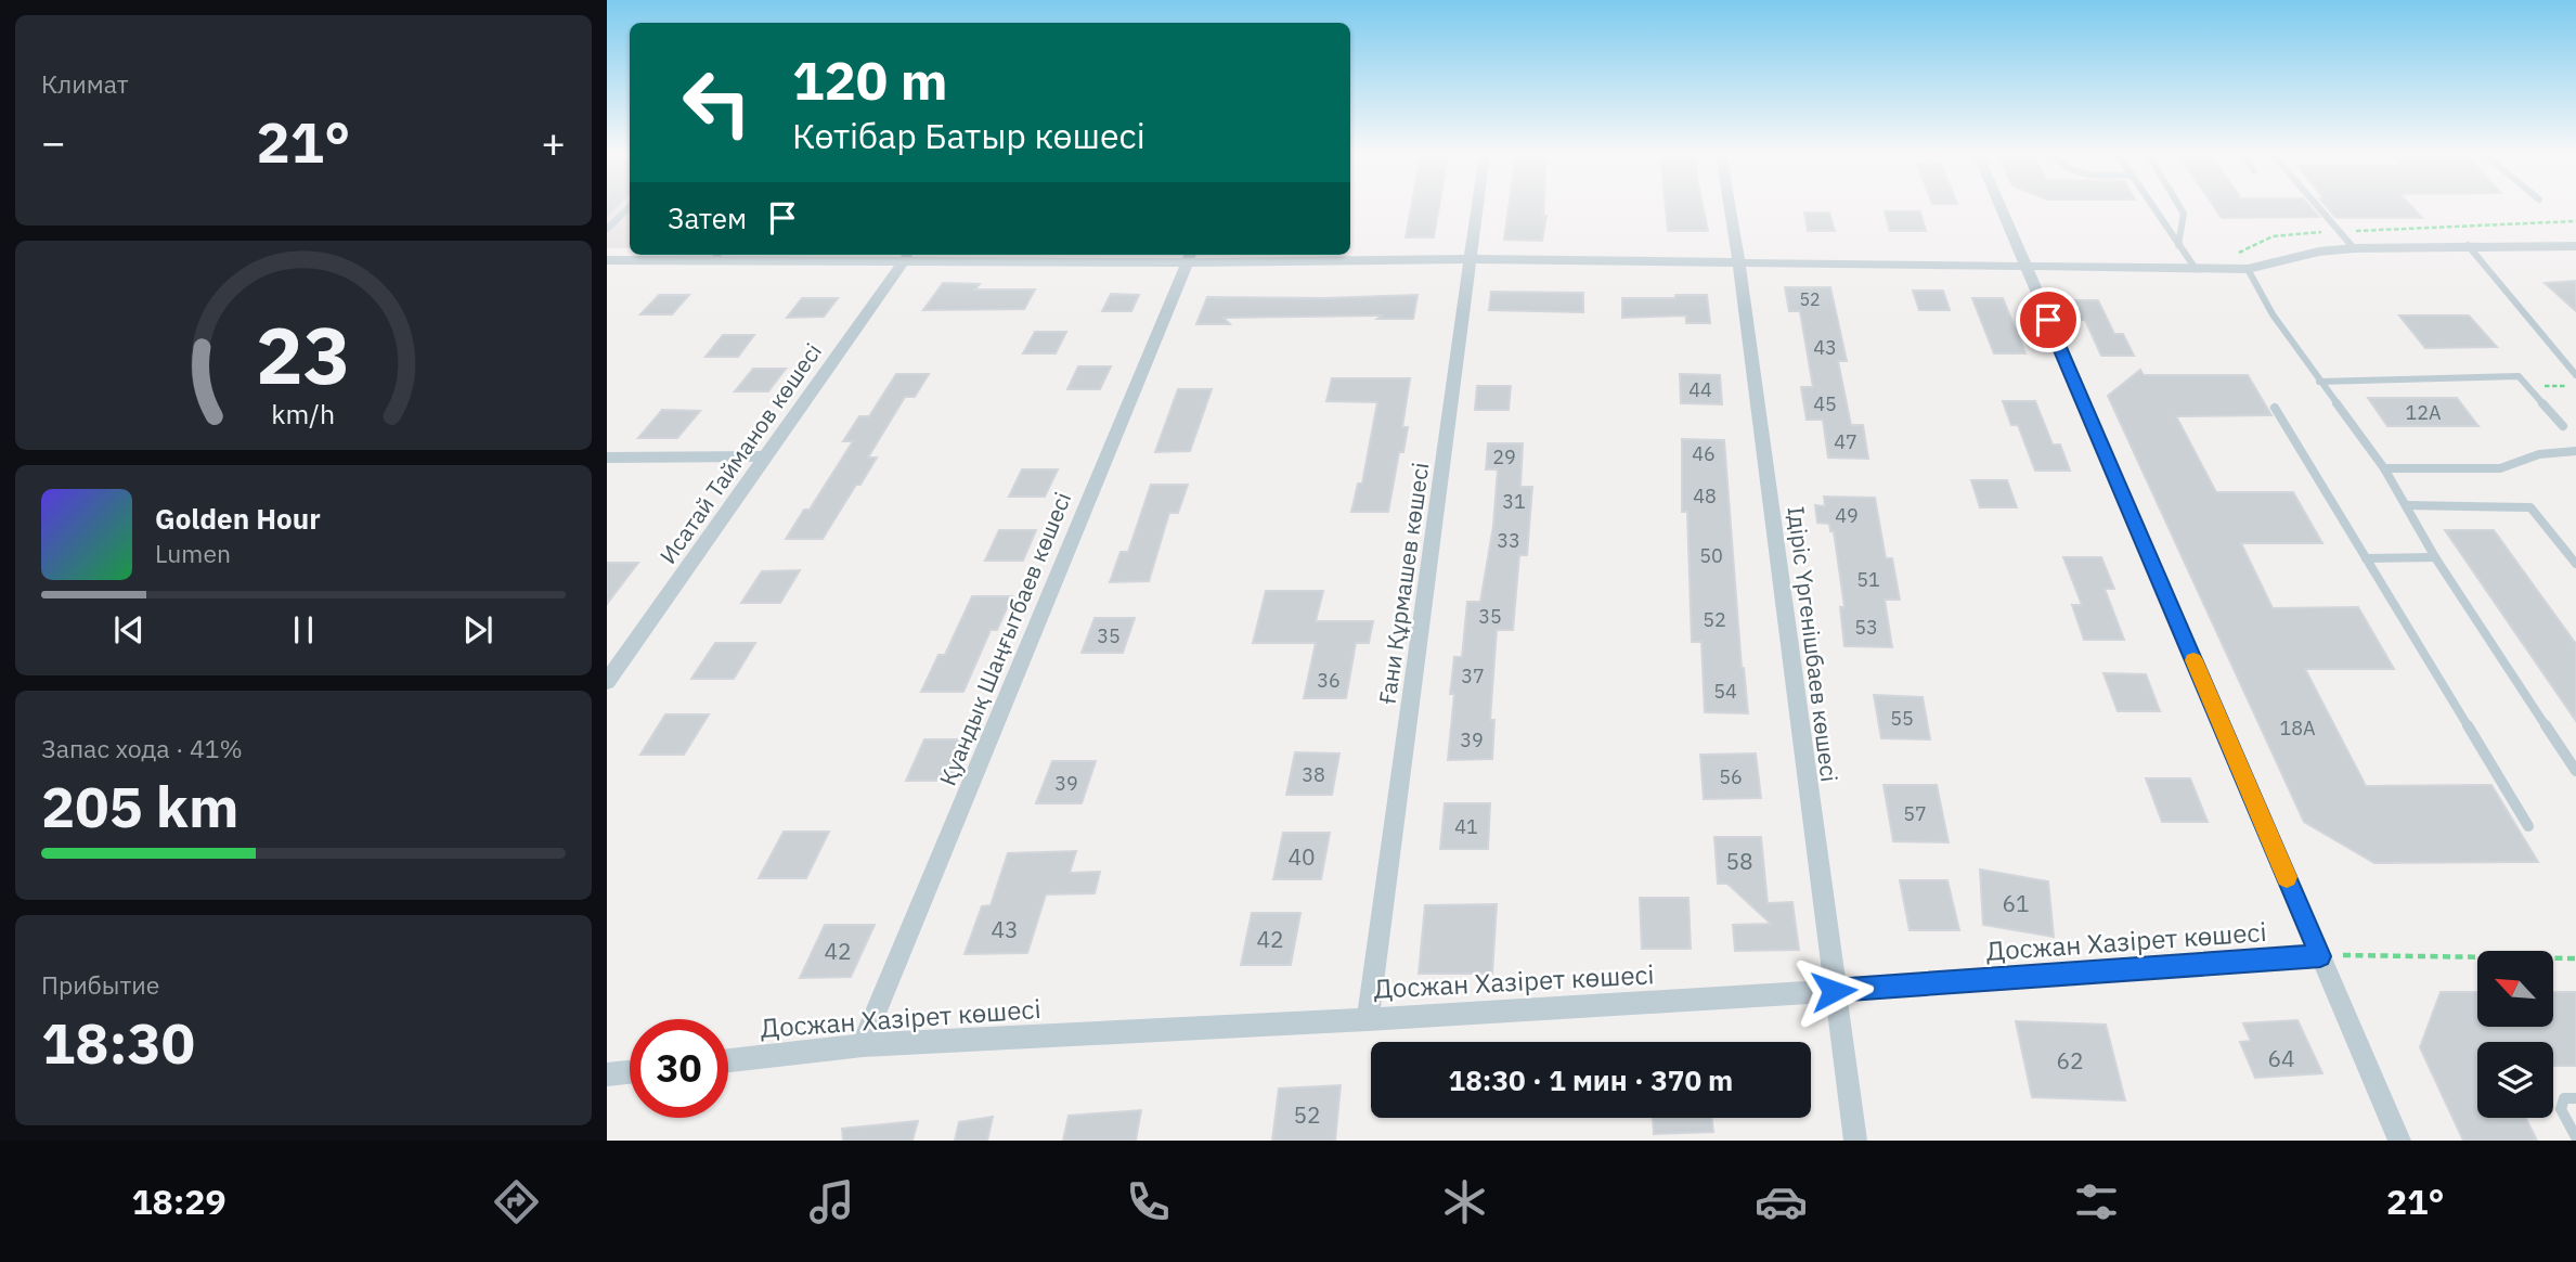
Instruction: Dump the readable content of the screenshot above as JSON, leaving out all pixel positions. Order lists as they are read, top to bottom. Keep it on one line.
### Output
{"streets":{"street":["Исатай Тайманов көшесі","Ғани Құрмашев көшесі","Қуандық Шаңғытбаев көшесі","Ідіріс Үргенішбаев көшесі","Досжан Хазірет көшесі"]},"crossings":[["Ғани Құрмашев көшесі","Досжан Хазірет көшесі"],["Қуандық Шаңғытбаев көшесі","Досжан Хазірет көшесі"],["Ідіріс Үргенішбаев көшесі","Досжан Хазірет көшесі"]],"house_numbers":["52","43","44","45","12А","47","46","29","48","31","49","33","50","51","35","52","53","35","37","36","54","55","18А","39","38","56","39","57","41","40","58","61","43","42","42","64","62","52"],"north":"top left","page":{"tile":["Климат",["Запас хода · 41%","205 km"],["Прибытие","18:30"]],"turn":["120 m","Көтібар Батыр көшесі"],"heat":["−","21°","+"],"then":"Затем","song":["Golden Hour","Lumen"],"limit":"30","trip":"18:30 · 1 мин · 370 m","tabs":["18:29","21°"],"gauge":["23","km/h"]}}
